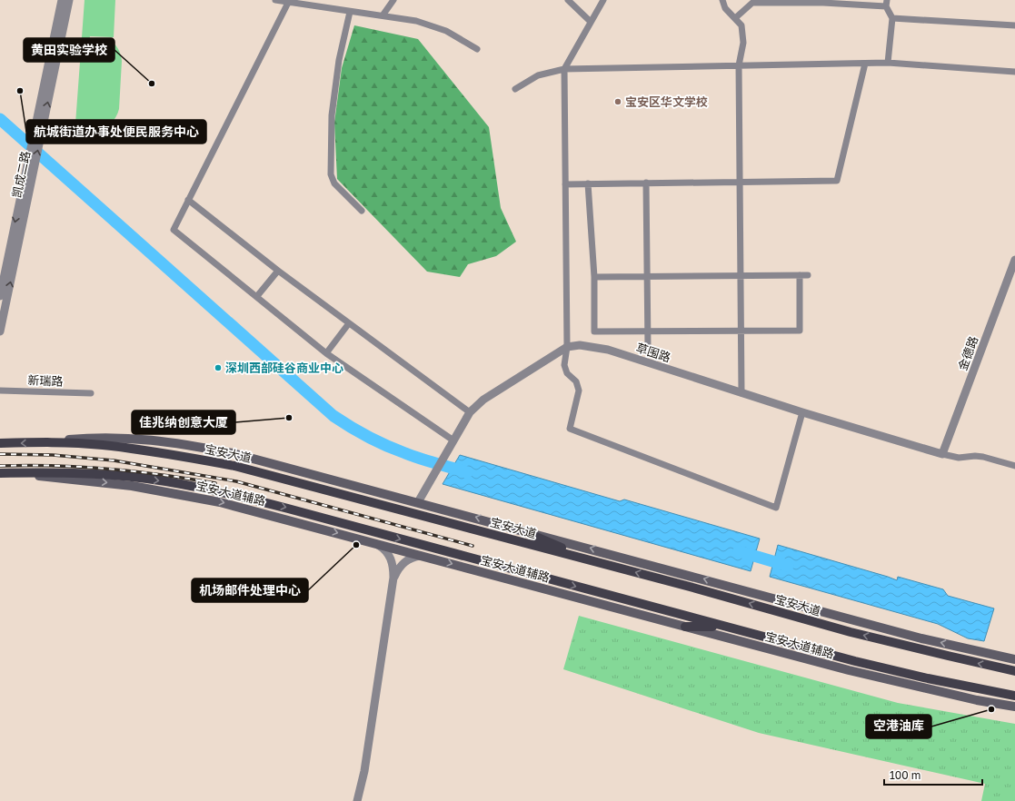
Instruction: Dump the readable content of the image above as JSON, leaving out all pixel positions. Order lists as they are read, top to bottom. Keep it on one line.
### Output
{"streets":{"main road":["宝安大道","宝安大道辅路"],"street":["凯成二路","草围路","金德路","新瑞路"]},"crossings":[["草围路","金德路"]],"places":["黄田实验学校","航城街道办事处便民服务中心","宝安区华文学校","深圳西部硅谷商业中心","佳兆纳创意大厦","机场邮件处理中心","空港油库"],"scale_bar":"100 m"}
